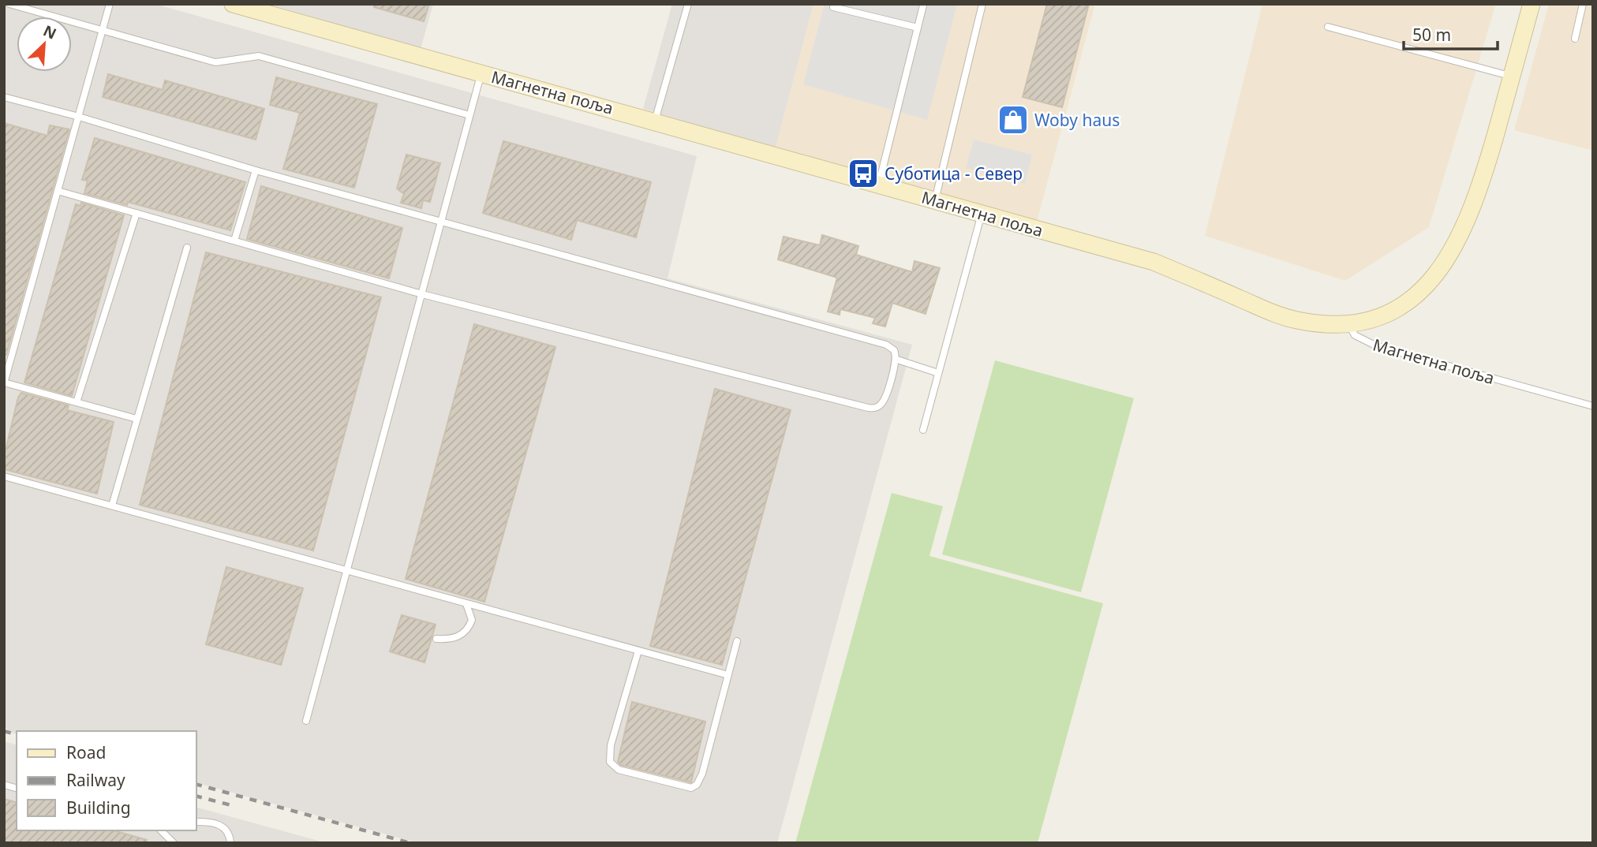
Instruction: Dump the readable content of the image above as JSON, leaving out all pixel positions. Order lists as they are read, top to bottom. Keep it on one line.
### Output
{"streets":{"street":["Магнетна поља"]},"places":{"shop":["Woby haus"],"bus stop":["Суботица - Север"]},"legend":["Road","Railway","Building"],"scale_bar":"50 m","north":"top right"}
